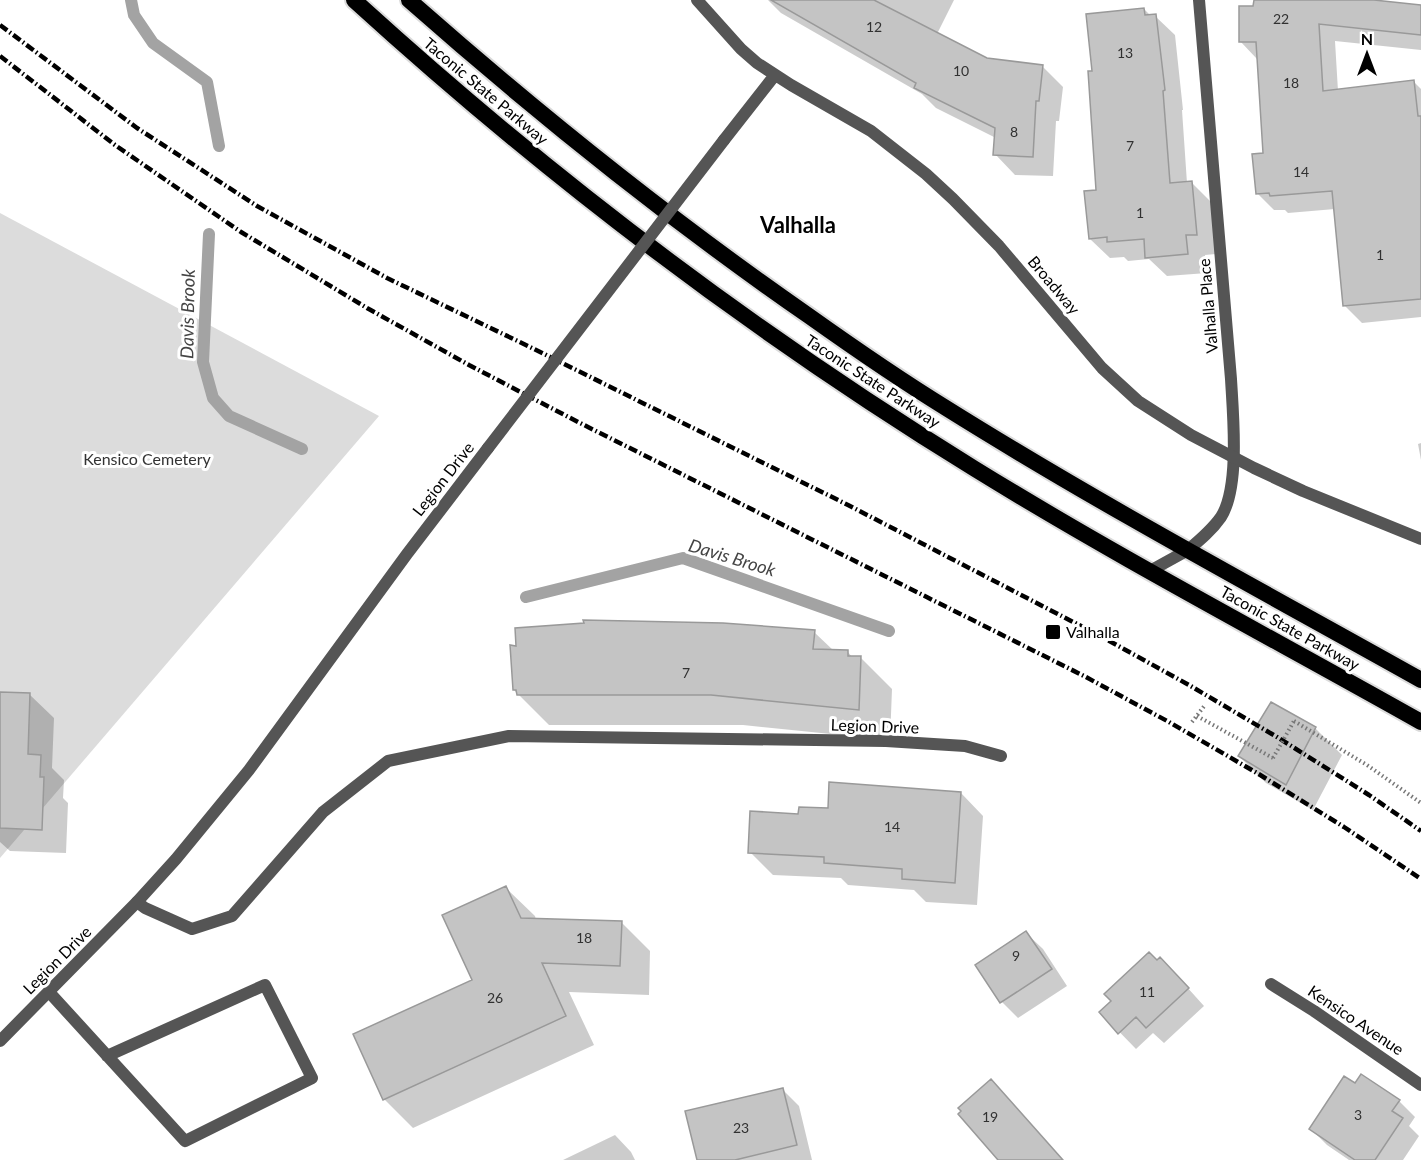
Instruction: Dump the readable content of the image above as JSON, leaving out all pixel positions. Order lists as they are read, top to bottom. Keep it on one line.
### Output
{"streets":{"highway":["Taconic State Parkway"],"street":["Broadway","Valhalla Place","Legion Drive","Kensico Avenue"]},"crossings":[["Taconic State Parkway","Valhalla Place"],["Broadway","Valhalla Place"],["Broadway","Legion Drive"]],"districts":["Valhalla"],"water":["Davis Brook"],"parks":["Kensico Cemetery"],"places":{"transit":["Valhalla"]},"house_numbers":["22","12","13","10","18","8","7","14","1","1","7","14","18","9","11","26","3","19","23"],"north":"top"}
